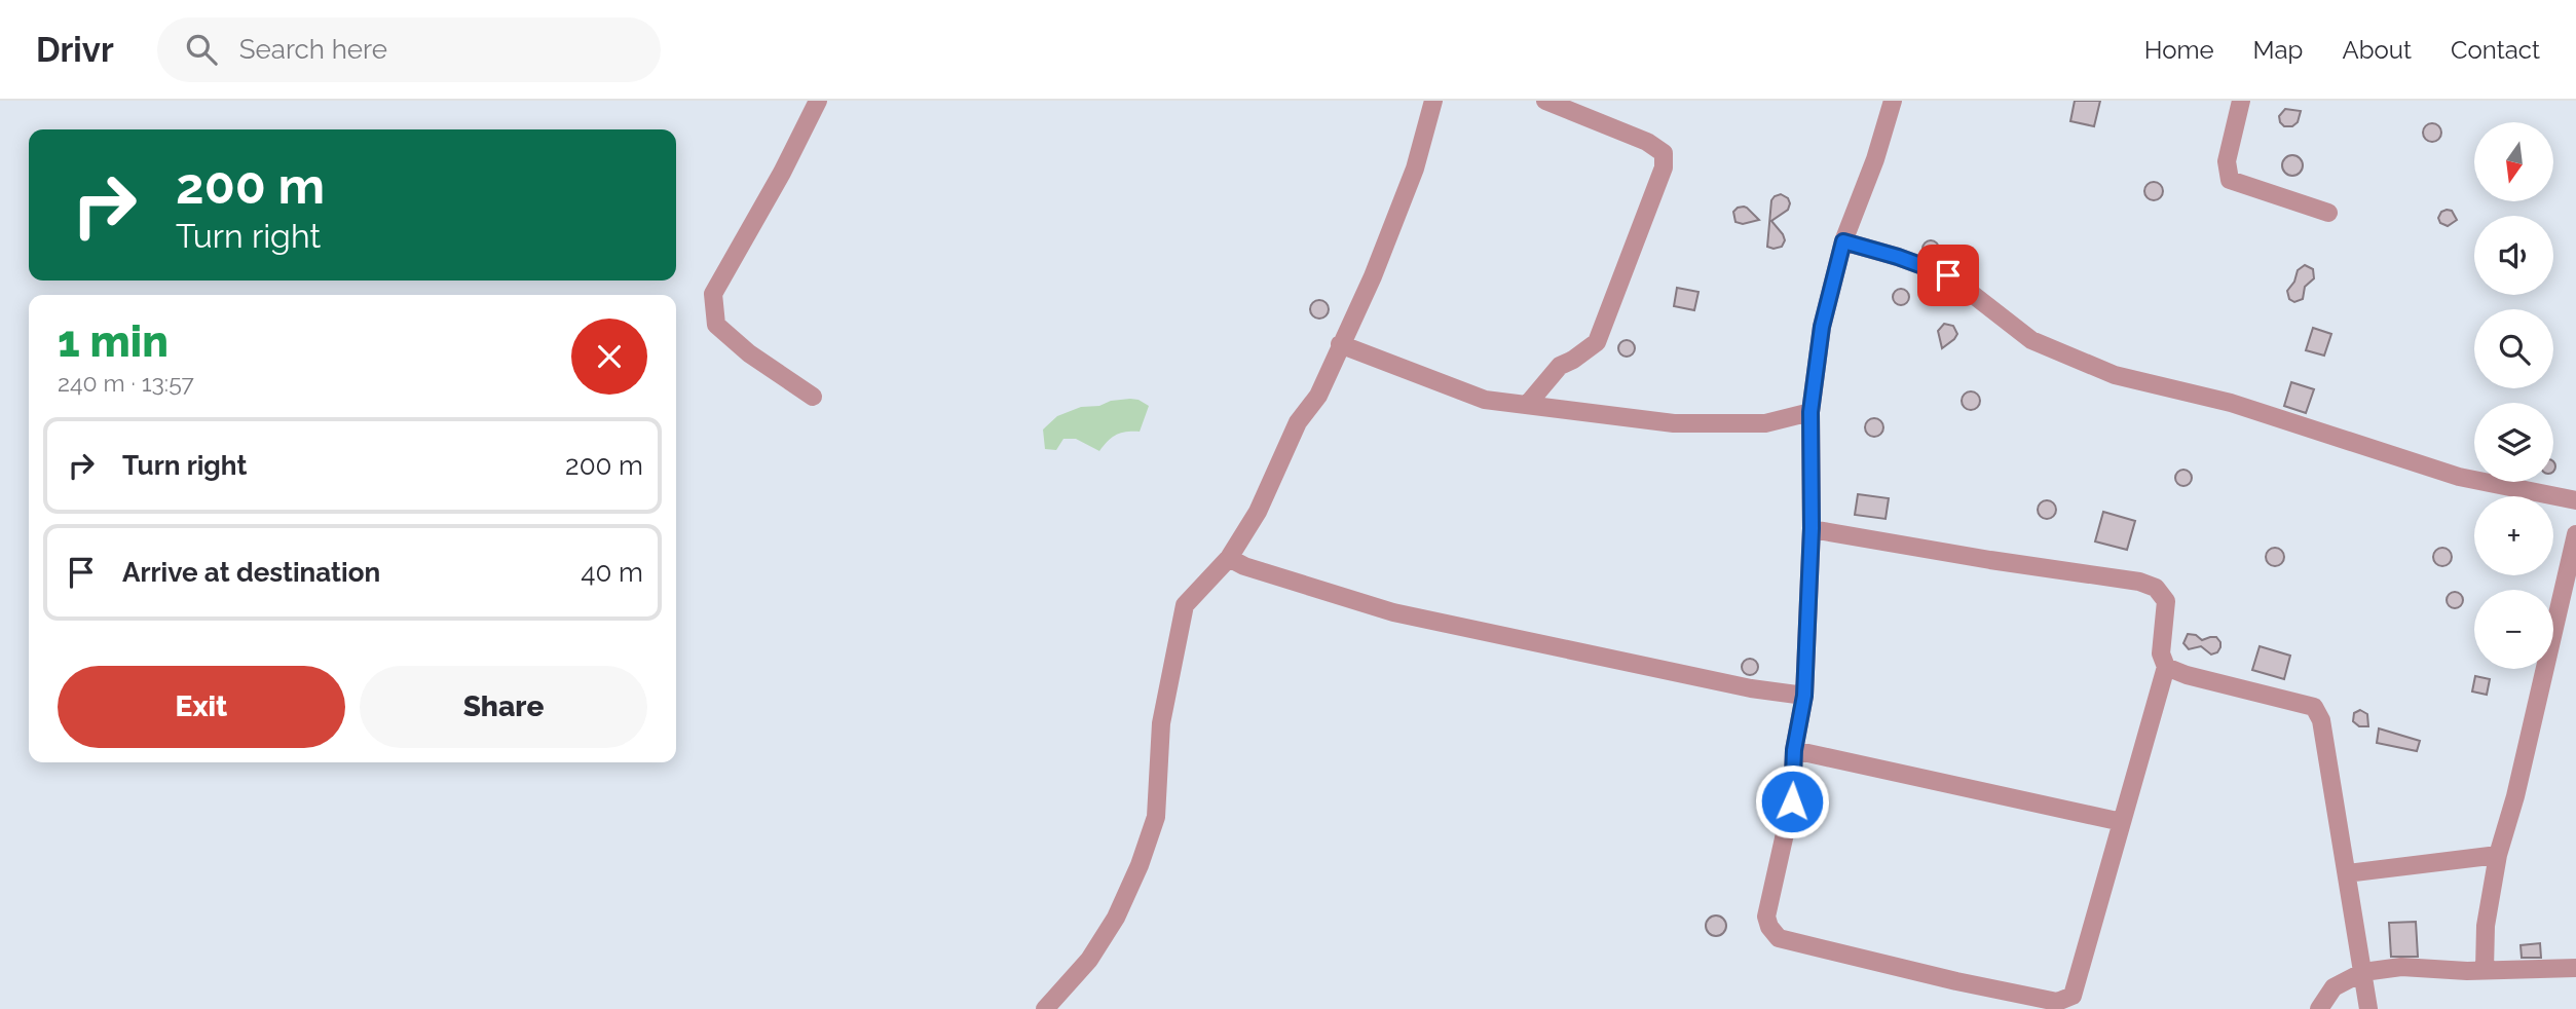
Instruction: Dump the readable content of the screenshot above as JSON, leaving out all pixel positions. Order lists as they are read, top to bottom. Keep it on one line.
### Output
{"north":"bottom","page":{"header":"Drivr","search":"Search here","nav":["Home","Map","About","Contact"],"map_buttons":["+","−"],"turn":["200 m","Turn right"],"heading":["1 min","240 m · 13:57"],"list":[{"name":"Turn right","value":"200 m"},{"name":"Arrive at destination","value":"40 m"}],"buttons":["Exit","Share"]}}
